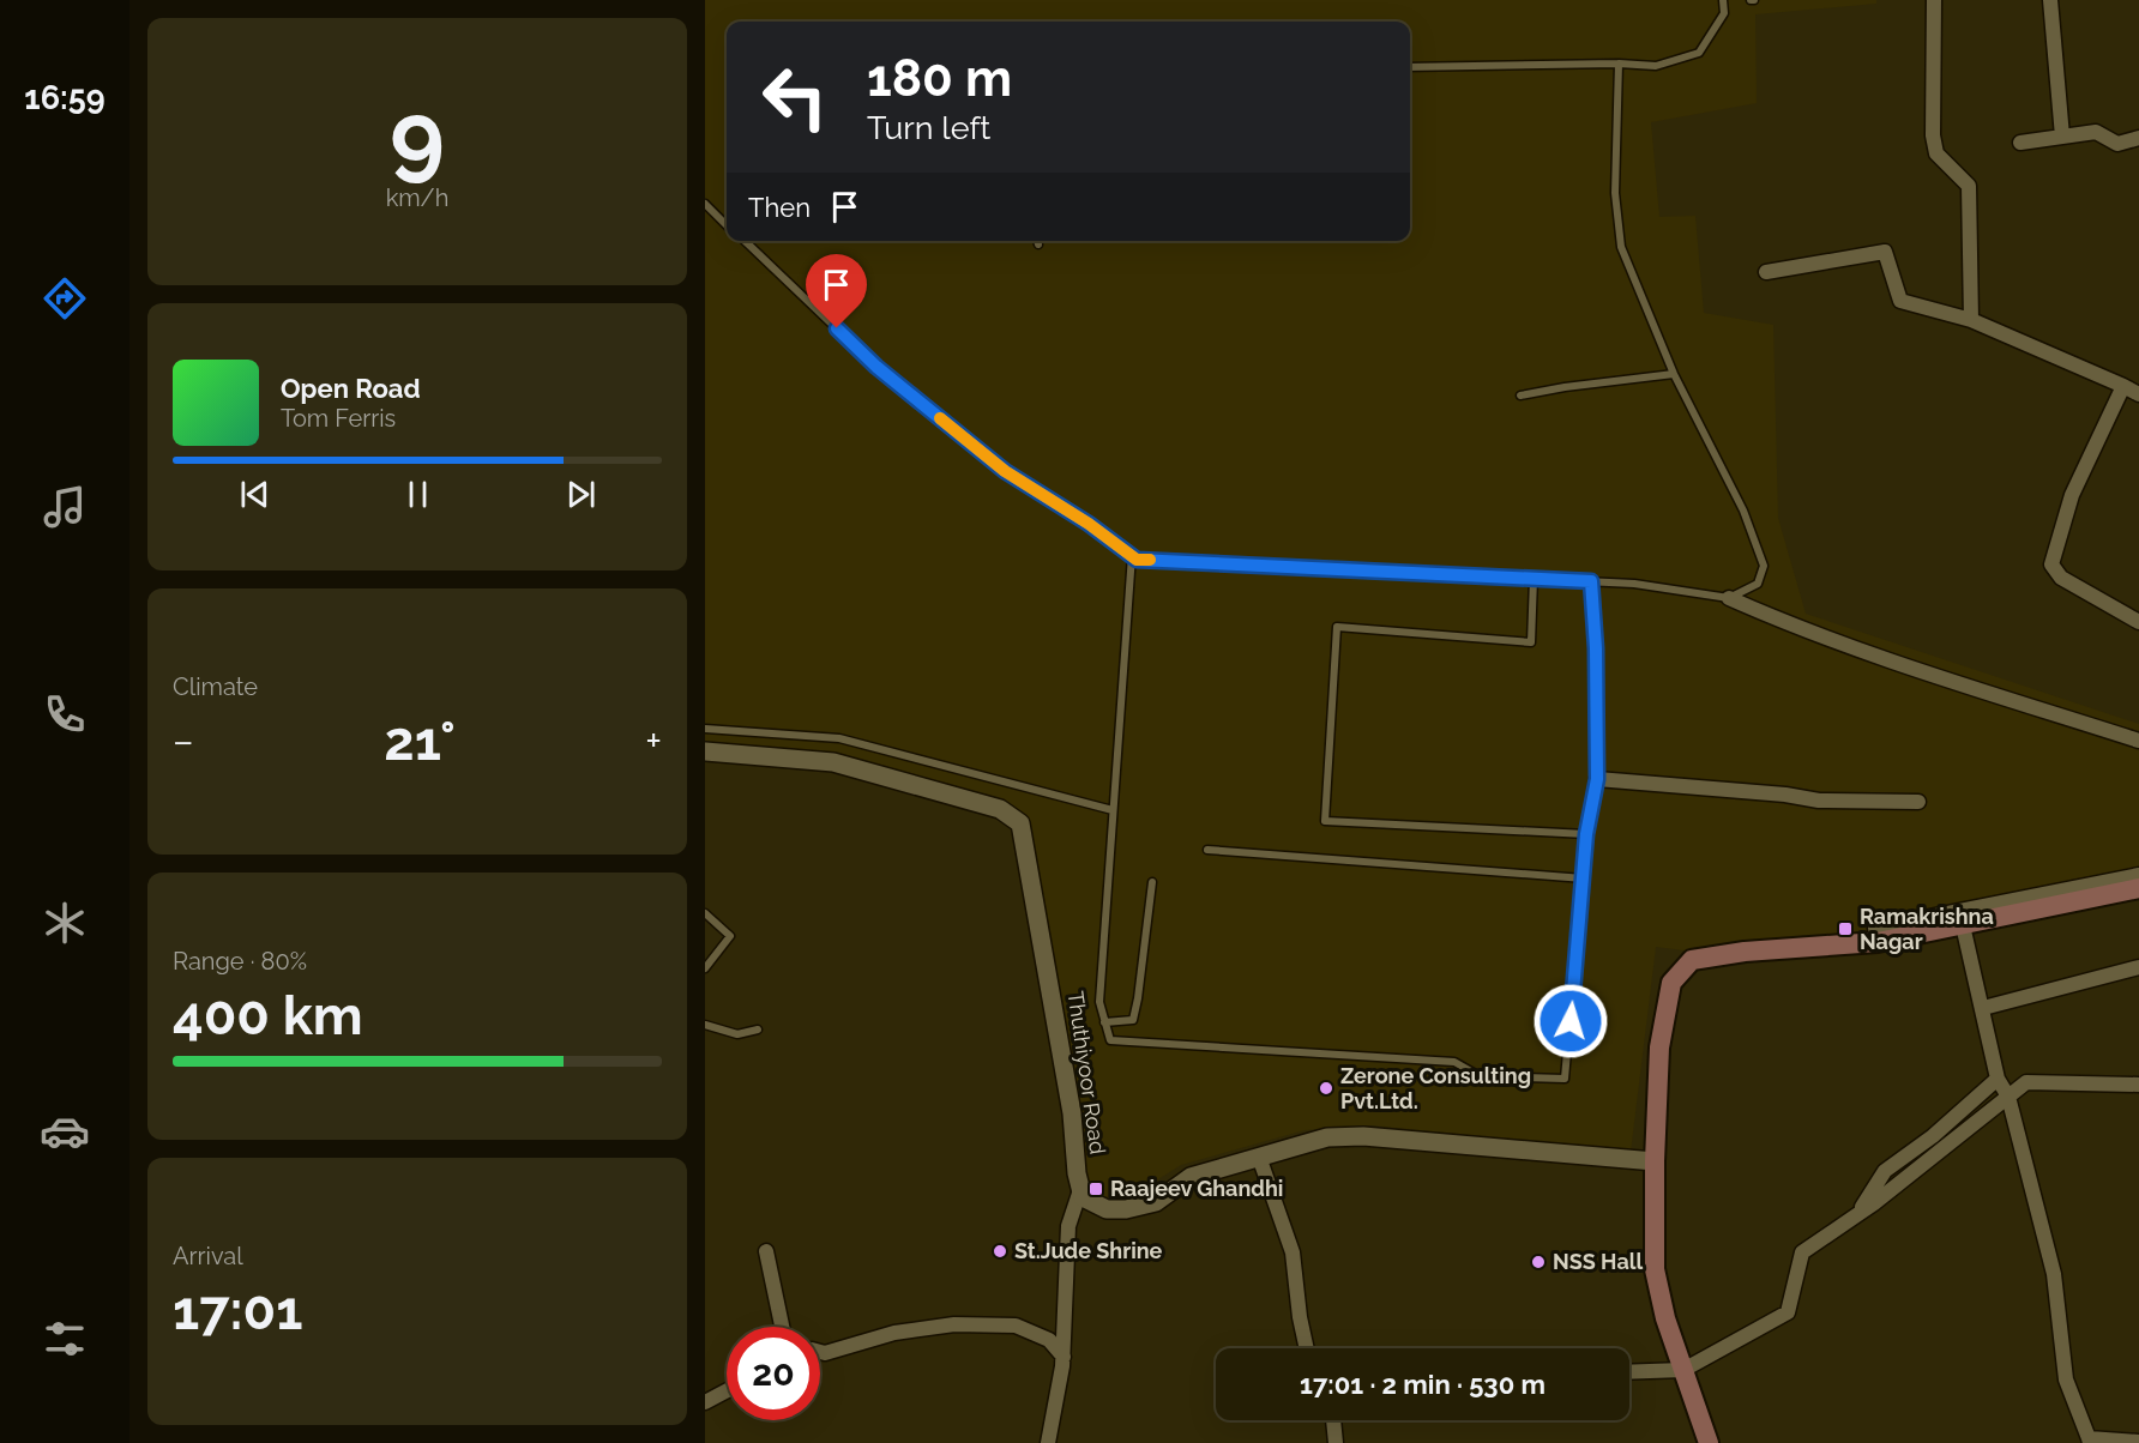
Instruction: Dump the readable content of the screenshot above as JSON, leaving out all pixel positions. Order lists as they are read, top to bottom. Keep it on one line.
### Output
{"streets":{"street":["Thuthiyoor Road"]},"places":{"transit":["Ramakrishna Nagar","Raajeev Ghandhi"],"other":["Zerone Consulting Pvt.Ltd.","St.Jude Shrine","NSS Hall"]},"page":{"tabs":"16:59","tile":[["9","km/h"],"Climate",["Range · 80%","400 km"],["Arrival","17:01"]],"turn":["180 m","Turn left"],"then":"Then","song":["Open Road","Tom Ferris"],"heat":["−","21°","+"],"limit":"20","trip":"17:01 · 2 min · 530 m"}}
